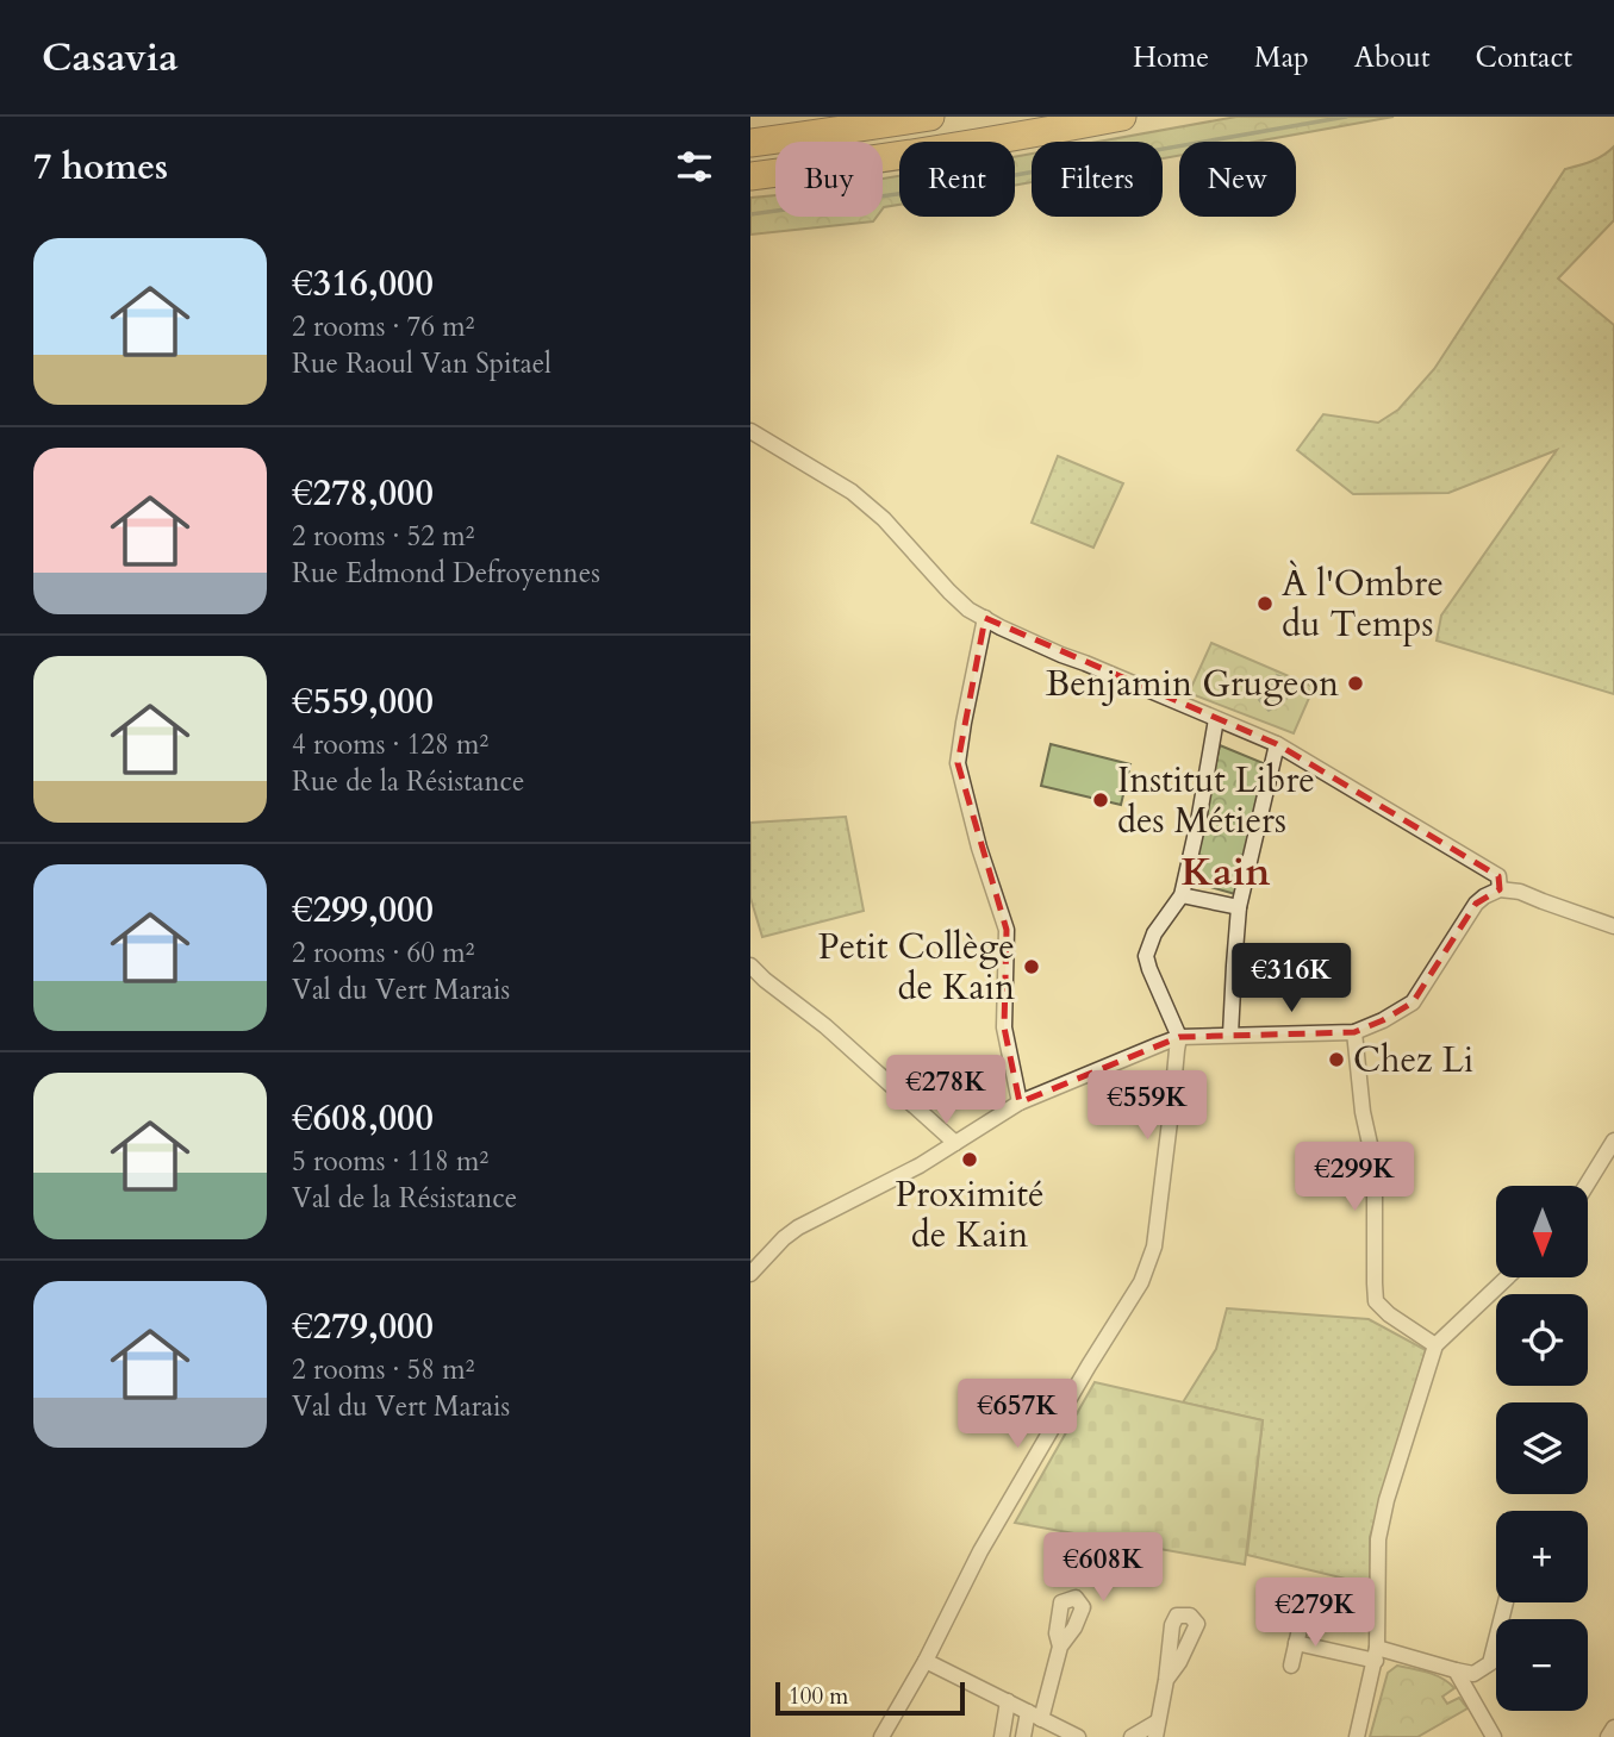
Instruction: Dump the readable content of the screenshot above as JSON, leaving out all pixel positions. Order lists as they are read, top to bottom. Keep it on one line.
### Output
{"districts":["Kain"],"places":["À l'Ombre du Temps","Benjamin Grugeon","Institut Libre des Métiers","Petit Collège de Kain","Chez Li","Proximité de Kain"],"scale_bar":"100 m","north":"bottom","page":{"header":"Casavia","nav":["Home","Map","About","Contact"],"heading":"7 homes","chip":["Buy","Rent","Filters","New"],"list":[{"name":"€316,000","note":"2 rooms · 76 m² · Rue Raoul Van Spitael"},{"name":"€278,000","note":"2 rooms · 52 m² · Rue Edmond Defroyennes"},{"name":"€559,000","note":"4 rooms · 128 m² · Rue de la Résistance"},{"name":"€299,000","note":"2 rooms · 60 m² · Val du Vert Marais"},{"name":"€608,000","note":"5 rooms · 118 m² · Val de la Résistance"},{"name":"€279,000","note":"2 rooms · 58 m² · Val du Vert Marais"}],"price":["€316K","€278K","€559K","€299K","€657K","€608K","€279K"],"map_buttons":["+","−"],"scale":"100 m"}}
